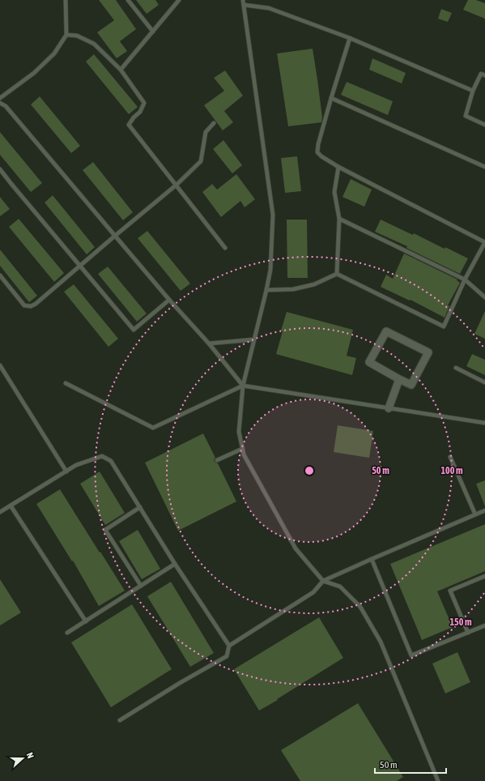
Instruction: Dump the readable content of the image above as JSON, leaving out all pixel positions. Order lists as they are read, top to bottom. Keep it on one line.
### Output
{"scale_bar":"50 m","north":"right","rings":["50 m","100 m","150 m"]}
